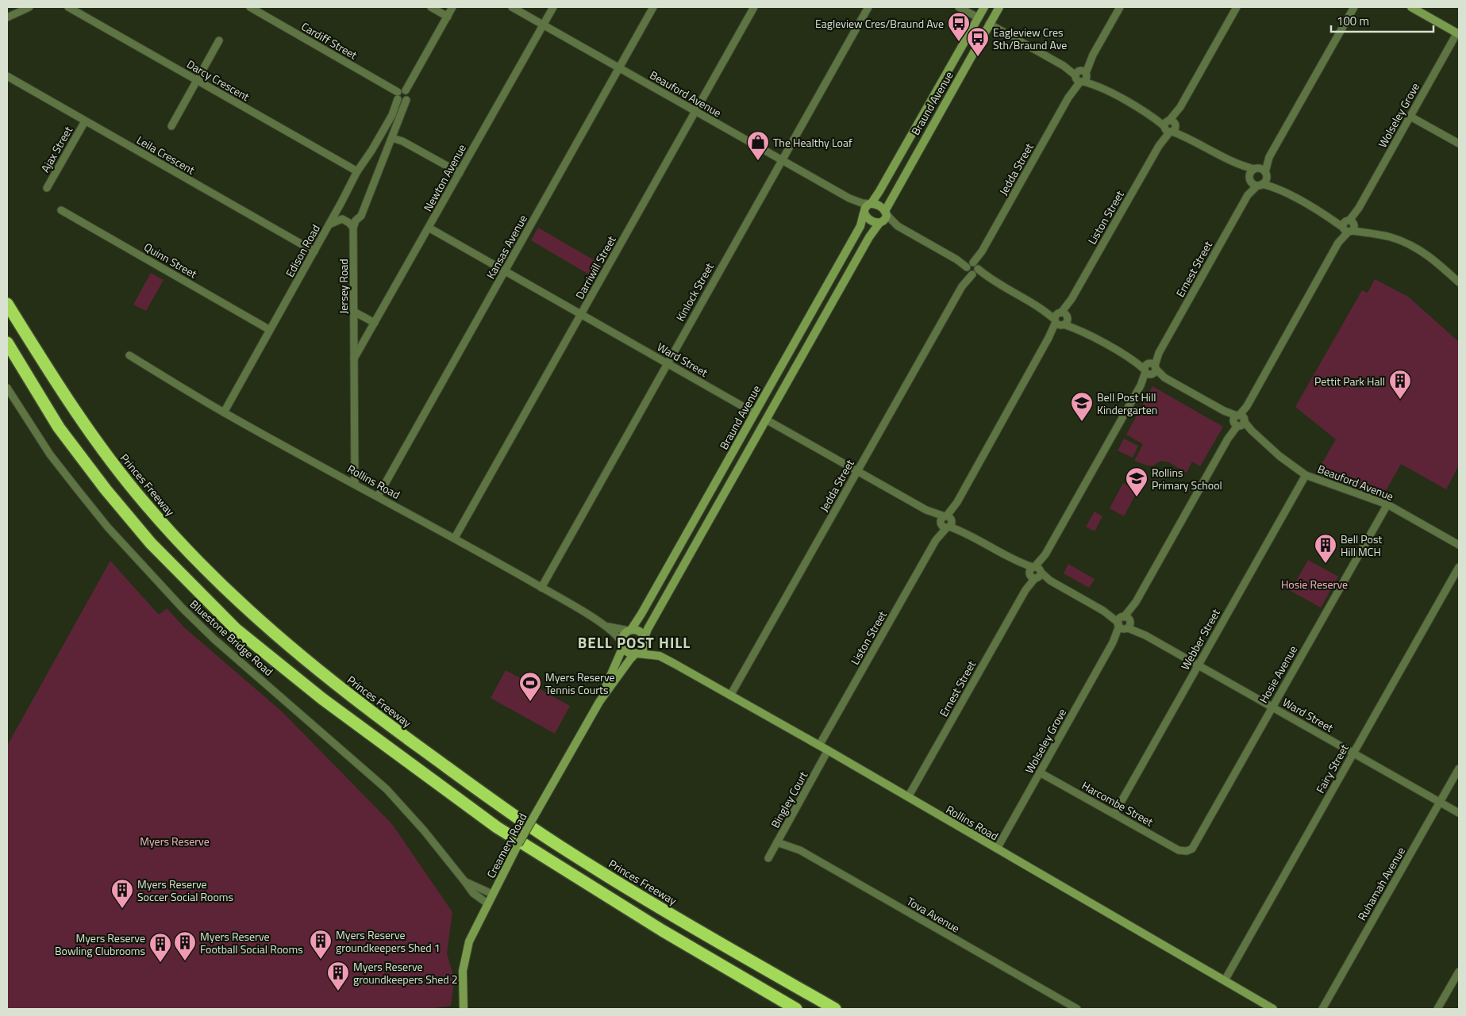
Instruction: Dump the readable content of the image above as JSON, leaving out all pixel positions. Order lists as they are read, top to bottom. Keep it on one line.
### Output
{"streets":{"highway":["Princes Freeway"],"street":["Cardiff Street","Darcy Crescent","Beauford Avenue","Braund Avenue","Wolseley Grove","Ajax Street","Leila Crescent","Jedda Street","Newton Avenue","Liston Street","Kansas Avenue","Edison Road","Quinn Street","Darriwill Street","Ernest Street","Jersey Road","Kinlock Street","Ward Street","Rollins Road","Bluestone Bridge Road","Webber Street","Hosie Avenue","Fairy Street","Bingley Court","Harcombe Street","Creamery Road","Ruhamah Avenue","Tova Avenue"]},"crossings":[["Cardiff Street","Edison Road"],["Darcy Crescent","Edison Road"],["Beauford Avenue","Braund Avenue"],["Beauford Avenue","Wolseley Grove"],["Beauford Avenue","Jedda Street"],["Beauford Avenue","Newton Avenue"],["Beauford Avenue","Liston Street"],["Beauford Avenue","Kansas Avenue"],["Beauford Avenue","Darriwill Street"],["Beauford Avenue","Ernest Street"],["Beauford Avenue","Kinlock Street"],["Beauford Avenue","Webber Street"],["Beauford Avenue","Hosie Avenue"],["Braund Avenue","Ward Street"],["Braund Avenue","Rollins Road"],["Braund Avenue","Creamery Road"],["Wolseley Grove","Ward Street"],["Wolseley Grove","Rollins Road"],["Wolseley Grove","Harcombe Street"],["Ajax Street","Leila Crescent"],["Leila Crescent","Edison Road"],["Jedda Street","Ward Street"],["Jedda Street","Rollins Road"],["Newton Avenue","Jersey Road"],["Newton Avenue","Ward Street"],["Liston Street","Ward Street"],["Liston Street","Rollins Road"],["Kansas Avenue","Ward Street"],["Kansas Avenue","Rollins Road"],["Edison Road","Quinn Street"],["Edison Road","Rollins Road"],["Darriwill Street","Ward Street"],["Darriwill Street","Rollins Road"],["Ernest Street","Ward Street"],["Ernest Street","Rollins Road"],["Jersey Road","Rollins Road"],["Kinlock Street","Ward Street"],["Kinlock Street","Rollins Road"],["Ward Street","Webber Street"],["Ward Street","Hosie Avenue"],["Ward Street","Fairy Street"],["Ward Street","Ruhamah Avenue"],["Rollins Road","Fairy Street"],["Rollins Road","Bingley Court"],["Rollins Road","Creamery Road"],["Bluestone Bridge Road","Creamery Road"],["Webber Street","Harcombe Street"],["Hosie Avenue","Harcombe Street"],["Bingley Court","Tova Avenue"]],"districts":["BELL POST HILL"],"parks":["Hosie Reserve","Myers Reserve"],"places":{"bus stop":["Eagleview Cres/Braund Ave","Eagleview Cres Sth/Braund Ave"],"shop":["The Healthy Loaf"],"building":["Pettit Park Hall","Bell Post Hill MCH","Myers Reserve Soccer Social Rooms","Myers Reserve groundkeepers Shed 1","Myers Reserve Football Social Rooms","Myers Reserve Bowling Clubrooms","Myers Reserve groundkeepers Shed 2"],"school or university":["Bell Post Hill Kindergarten","Rollins Primary School"],"sports":["Myers Reserve Tennis Courts"]},"scale_bar":"100 m"}
